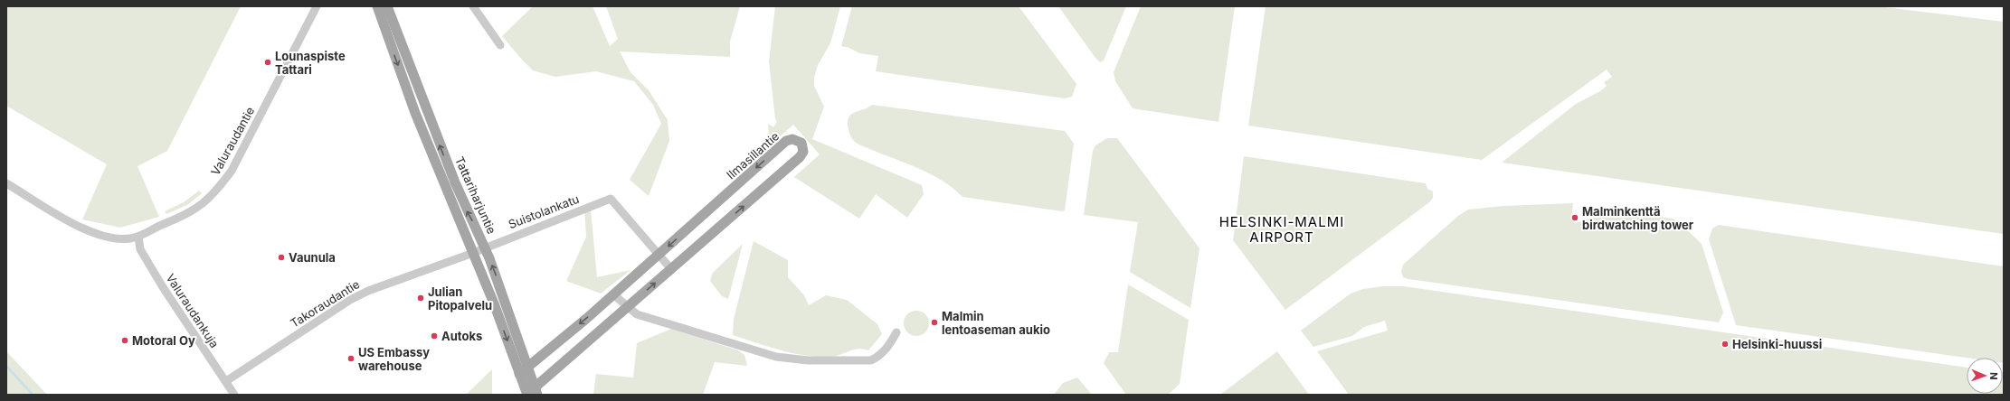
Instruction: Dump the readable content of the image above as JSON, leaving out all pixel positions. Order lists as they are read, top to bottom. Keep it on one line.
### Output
{"streets":{"main road":["Ilmasillantie","Tattariharjuntie"],"street":["Valuraudantie","Suistolankatu","Takoraudantie","Valuraudankuja"]},"crossings":[["Valuraudantie","Valuraudankuja"],["Ilmasillantie","Tattariharjuntie"],["Ilmasillantie","Suistolankatu"],["Tattariharjuntie","Suistolankatu"],["Tattariharjuntie","Takoraudantie"],["Suistolankatu","Takoraudantie"],["Takoraudantie","Valuraudankuja"]],"districts":["HELSINKI-MALMI AIRPORT"],"places":["Lounaspiste Tattari","Malminkenttä birdwatching tower","Vaunula","Julian Pitopalvelu","Malmin lentoaseman aukio","Autoks","Motoral Oy","Helsinki-huussi","US Embassy warehouse"],"north":"right"}
